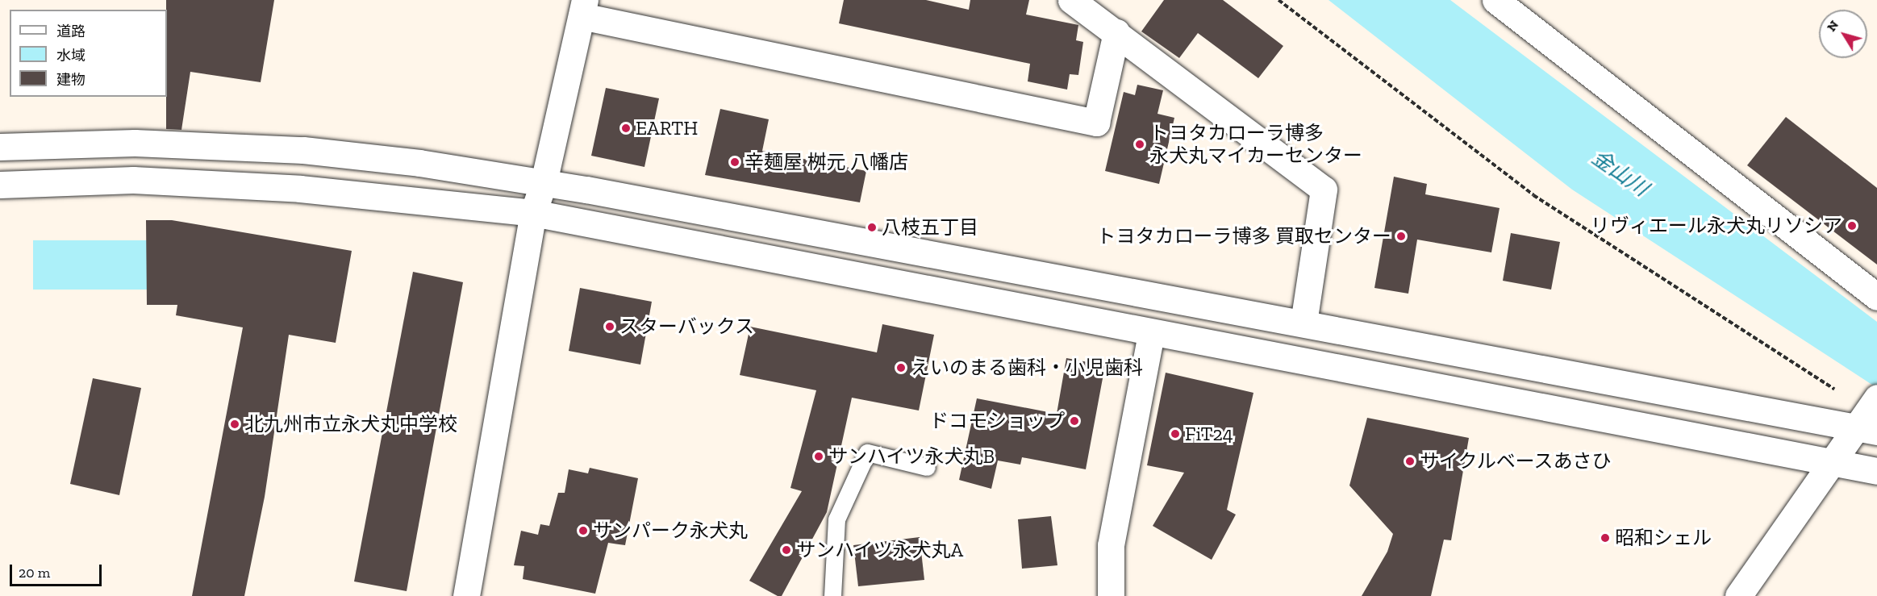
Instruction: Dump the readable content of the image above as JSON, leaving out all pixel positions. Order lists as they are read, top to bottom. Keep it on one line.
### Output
{"water":["金山川"],"places":["EARTH","トヨタカローラ博多 永犬丸マイカーセンター","辛麺屋 桝元 八幡店","リヴィエール永犬丸リソシア","八枝五丁目","トヨタカローラ博多 買取センター","スターバックス","えいのまる歯科・小児歯科","ドコモショップ","北九州市立永犬丸中学校","FiT24","サンハイツ永犬丸B","サイクルベースあさひ","サンパーク永犬丸","昭和シェル","サンハイツ永犬丸A"],"legend":["道路","水域","建物"],"scale_bar":"20 m","north":"top left"}
